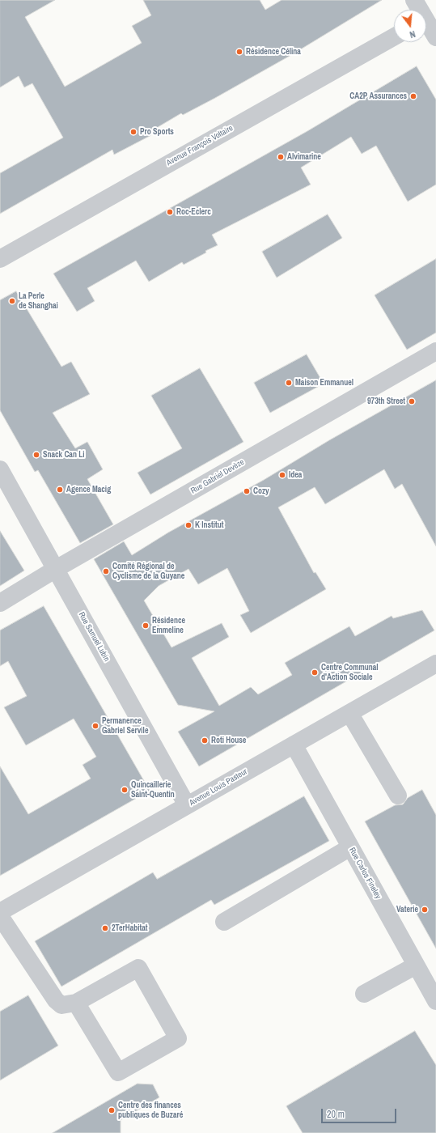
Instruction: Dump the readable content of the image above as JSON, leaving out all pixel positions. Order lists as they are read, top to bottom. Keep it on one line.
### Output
{"streets":{"street":["Avenue François Voltaire","Rue Gabriel Devèze","Rue Samuel Lubin","Avenue Louis Pasteur","Rue Carlos Fineley"]},"crossings":[["Rue Gabriel Devèze","Rue Samuel Lubin"],["Rue Samuel Lubin","Avenue Louis Pasteur"],["Avenue Louis Pasteur","Rue Carlos Fineley"]],"places":["Résidence Célina","CA2P Assurances","Pro Sports","Alvimarine","Roc-Eclerc","La Perle de Shanghai","Maison Emmanuel","973th Street","Snack Can Li","Idea","Agence Macig","Cozy","K Institut","Comité Régional de Cyclisme de la Guyane","Résidence Emmeline","Centre Communal d'Action Sociale","Permanence Gabriel Servile","Roti House","Quincaillerie Saint-Quentin","Vaterie","2TerHabitat","Centre des finances publiques de Buzaré"],"scale_bar":"20 m","north":"bottom"}
